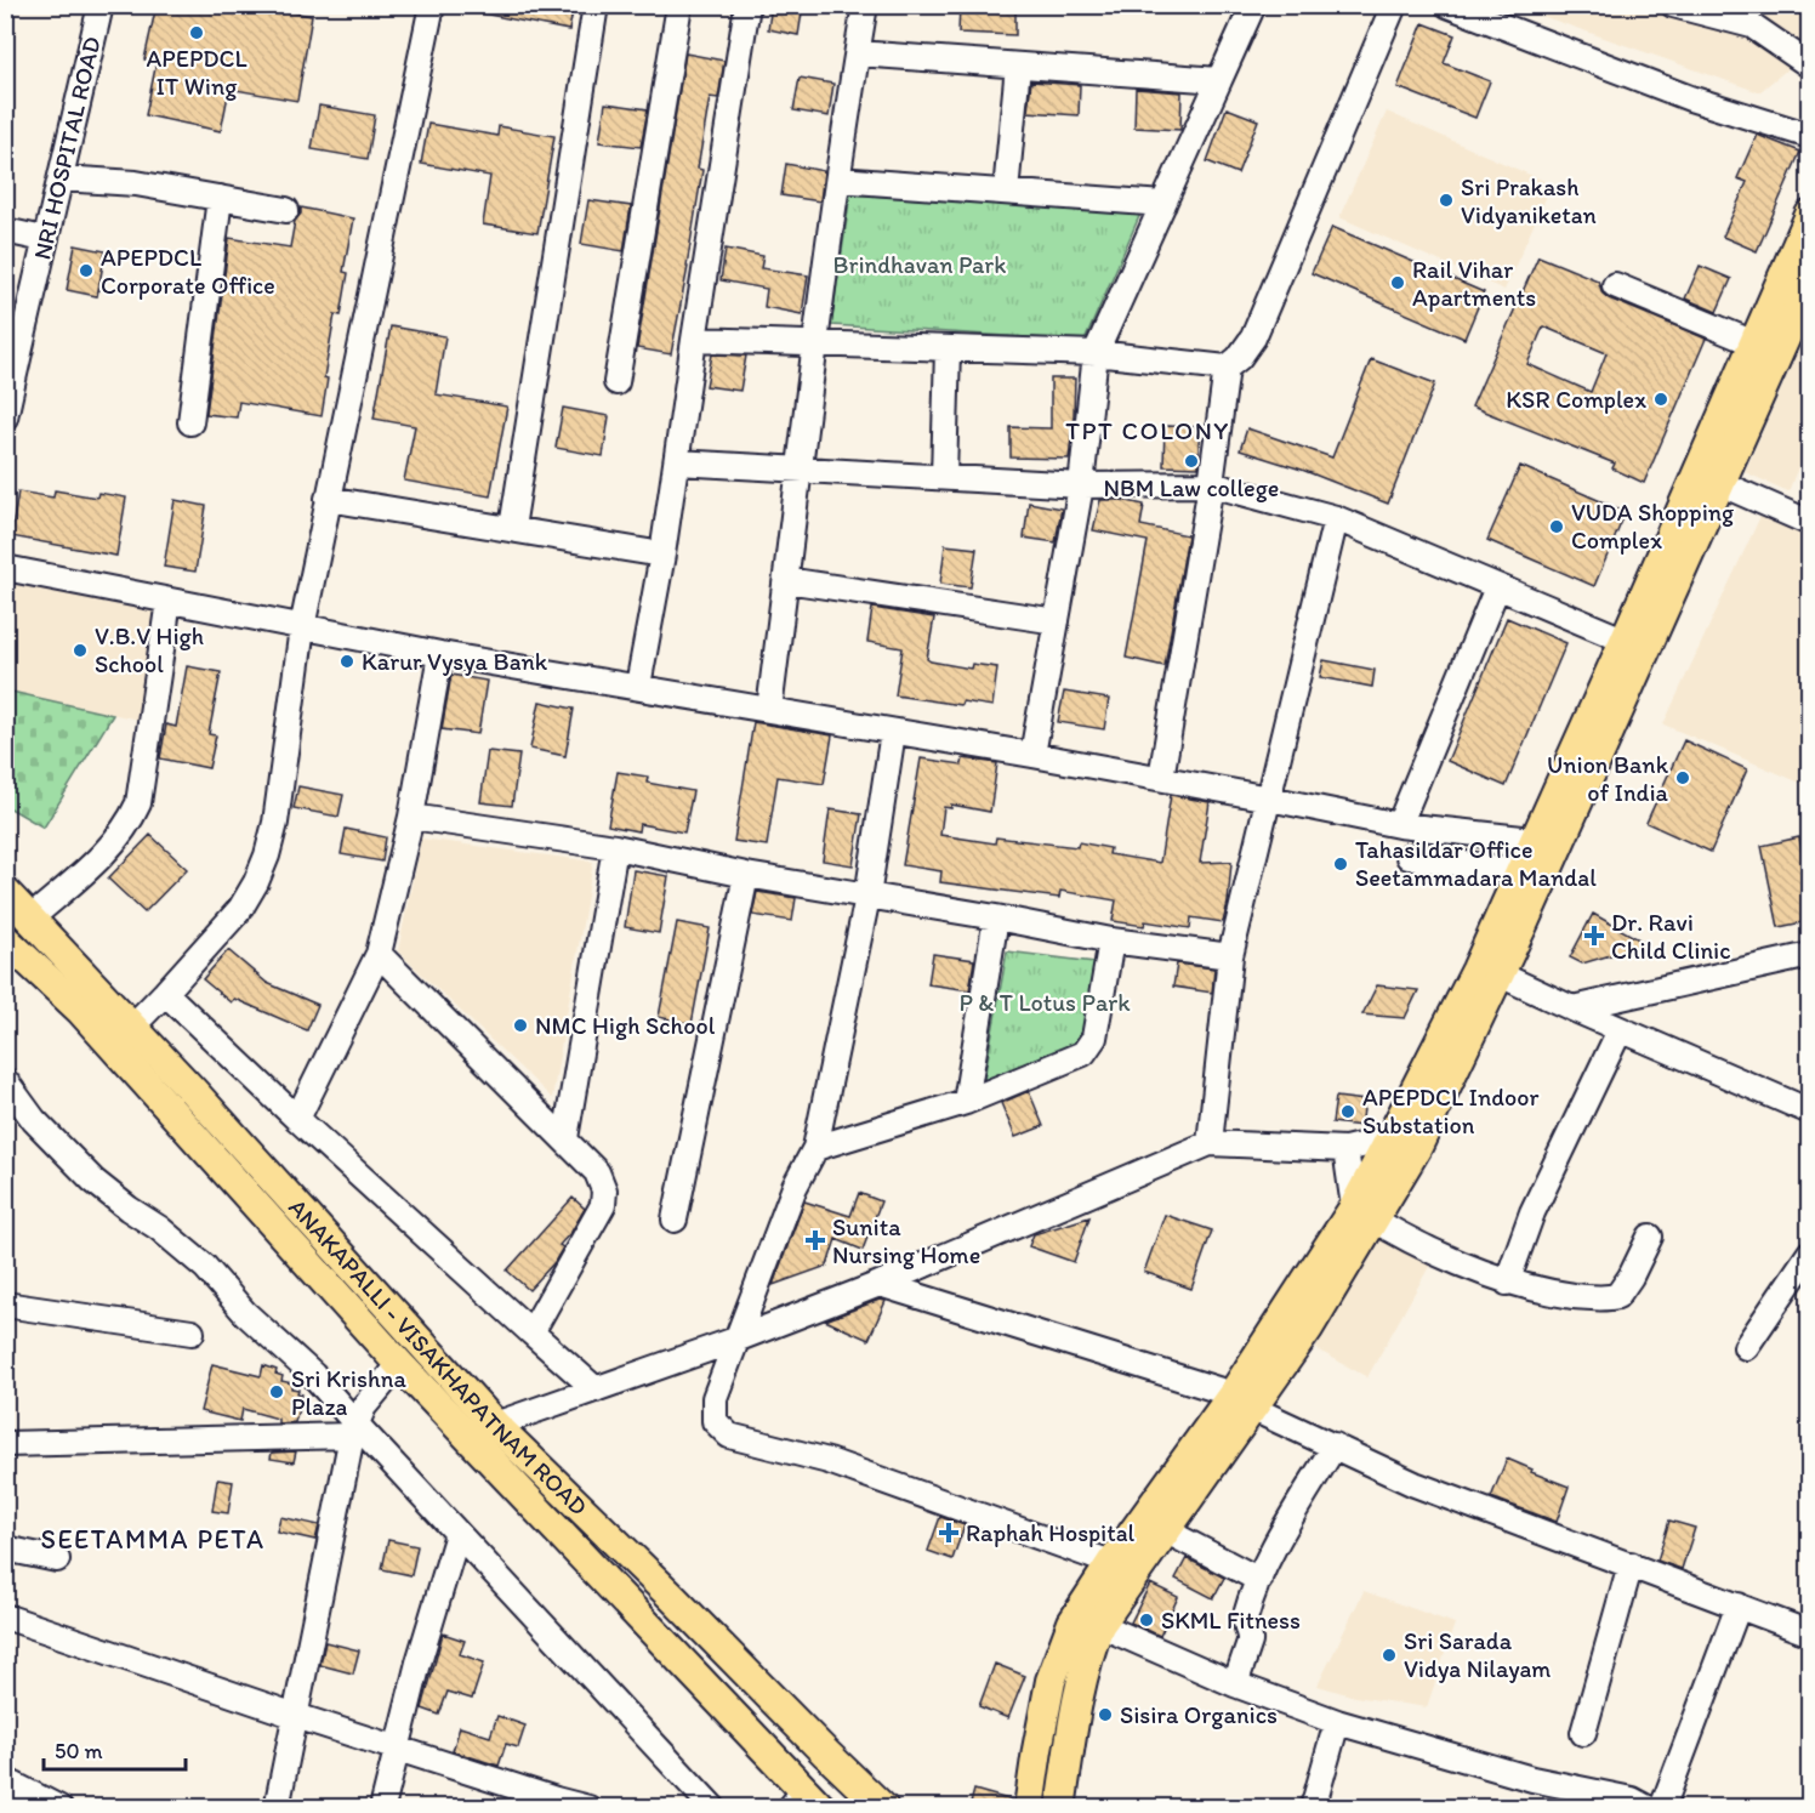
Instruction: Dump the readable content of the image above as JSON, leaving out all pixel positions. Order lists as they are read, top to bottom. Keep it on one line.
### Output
{"streets":{"main road":["ANAKAPALLI - VISAKHAPATNAM ROAD"],"street":["NRI HOSPITAL ROAD"]},"districts":["TPT COLONY","SEETAMMA PETA"],"parks":["Brindhavan Park","P & T Lotus Park"],"places":{"other":["APEPDCL IT Wing","Sri Prakash Vidyaniketan","APEPDCL Corporate Office","Rail Vihar Apartments","KSR Complex","NBM Law college","VUDA Shopping Complex","V.B.V High School","Karur Vysya Bank","Union Bank of India","Tahasildar Office Seetammadara Mandal","NMC High School","APEPDCL Indoor Substation","Sri Krishna Plaza","SKML Fitness","Sri Sarada Vidya Nilayam","Sisira Organics"],"health":["Dr. Ravi Child Clinic","Sunita Nursing Home","Raphah Hospital"]},"scale_bar":"50 m"}
